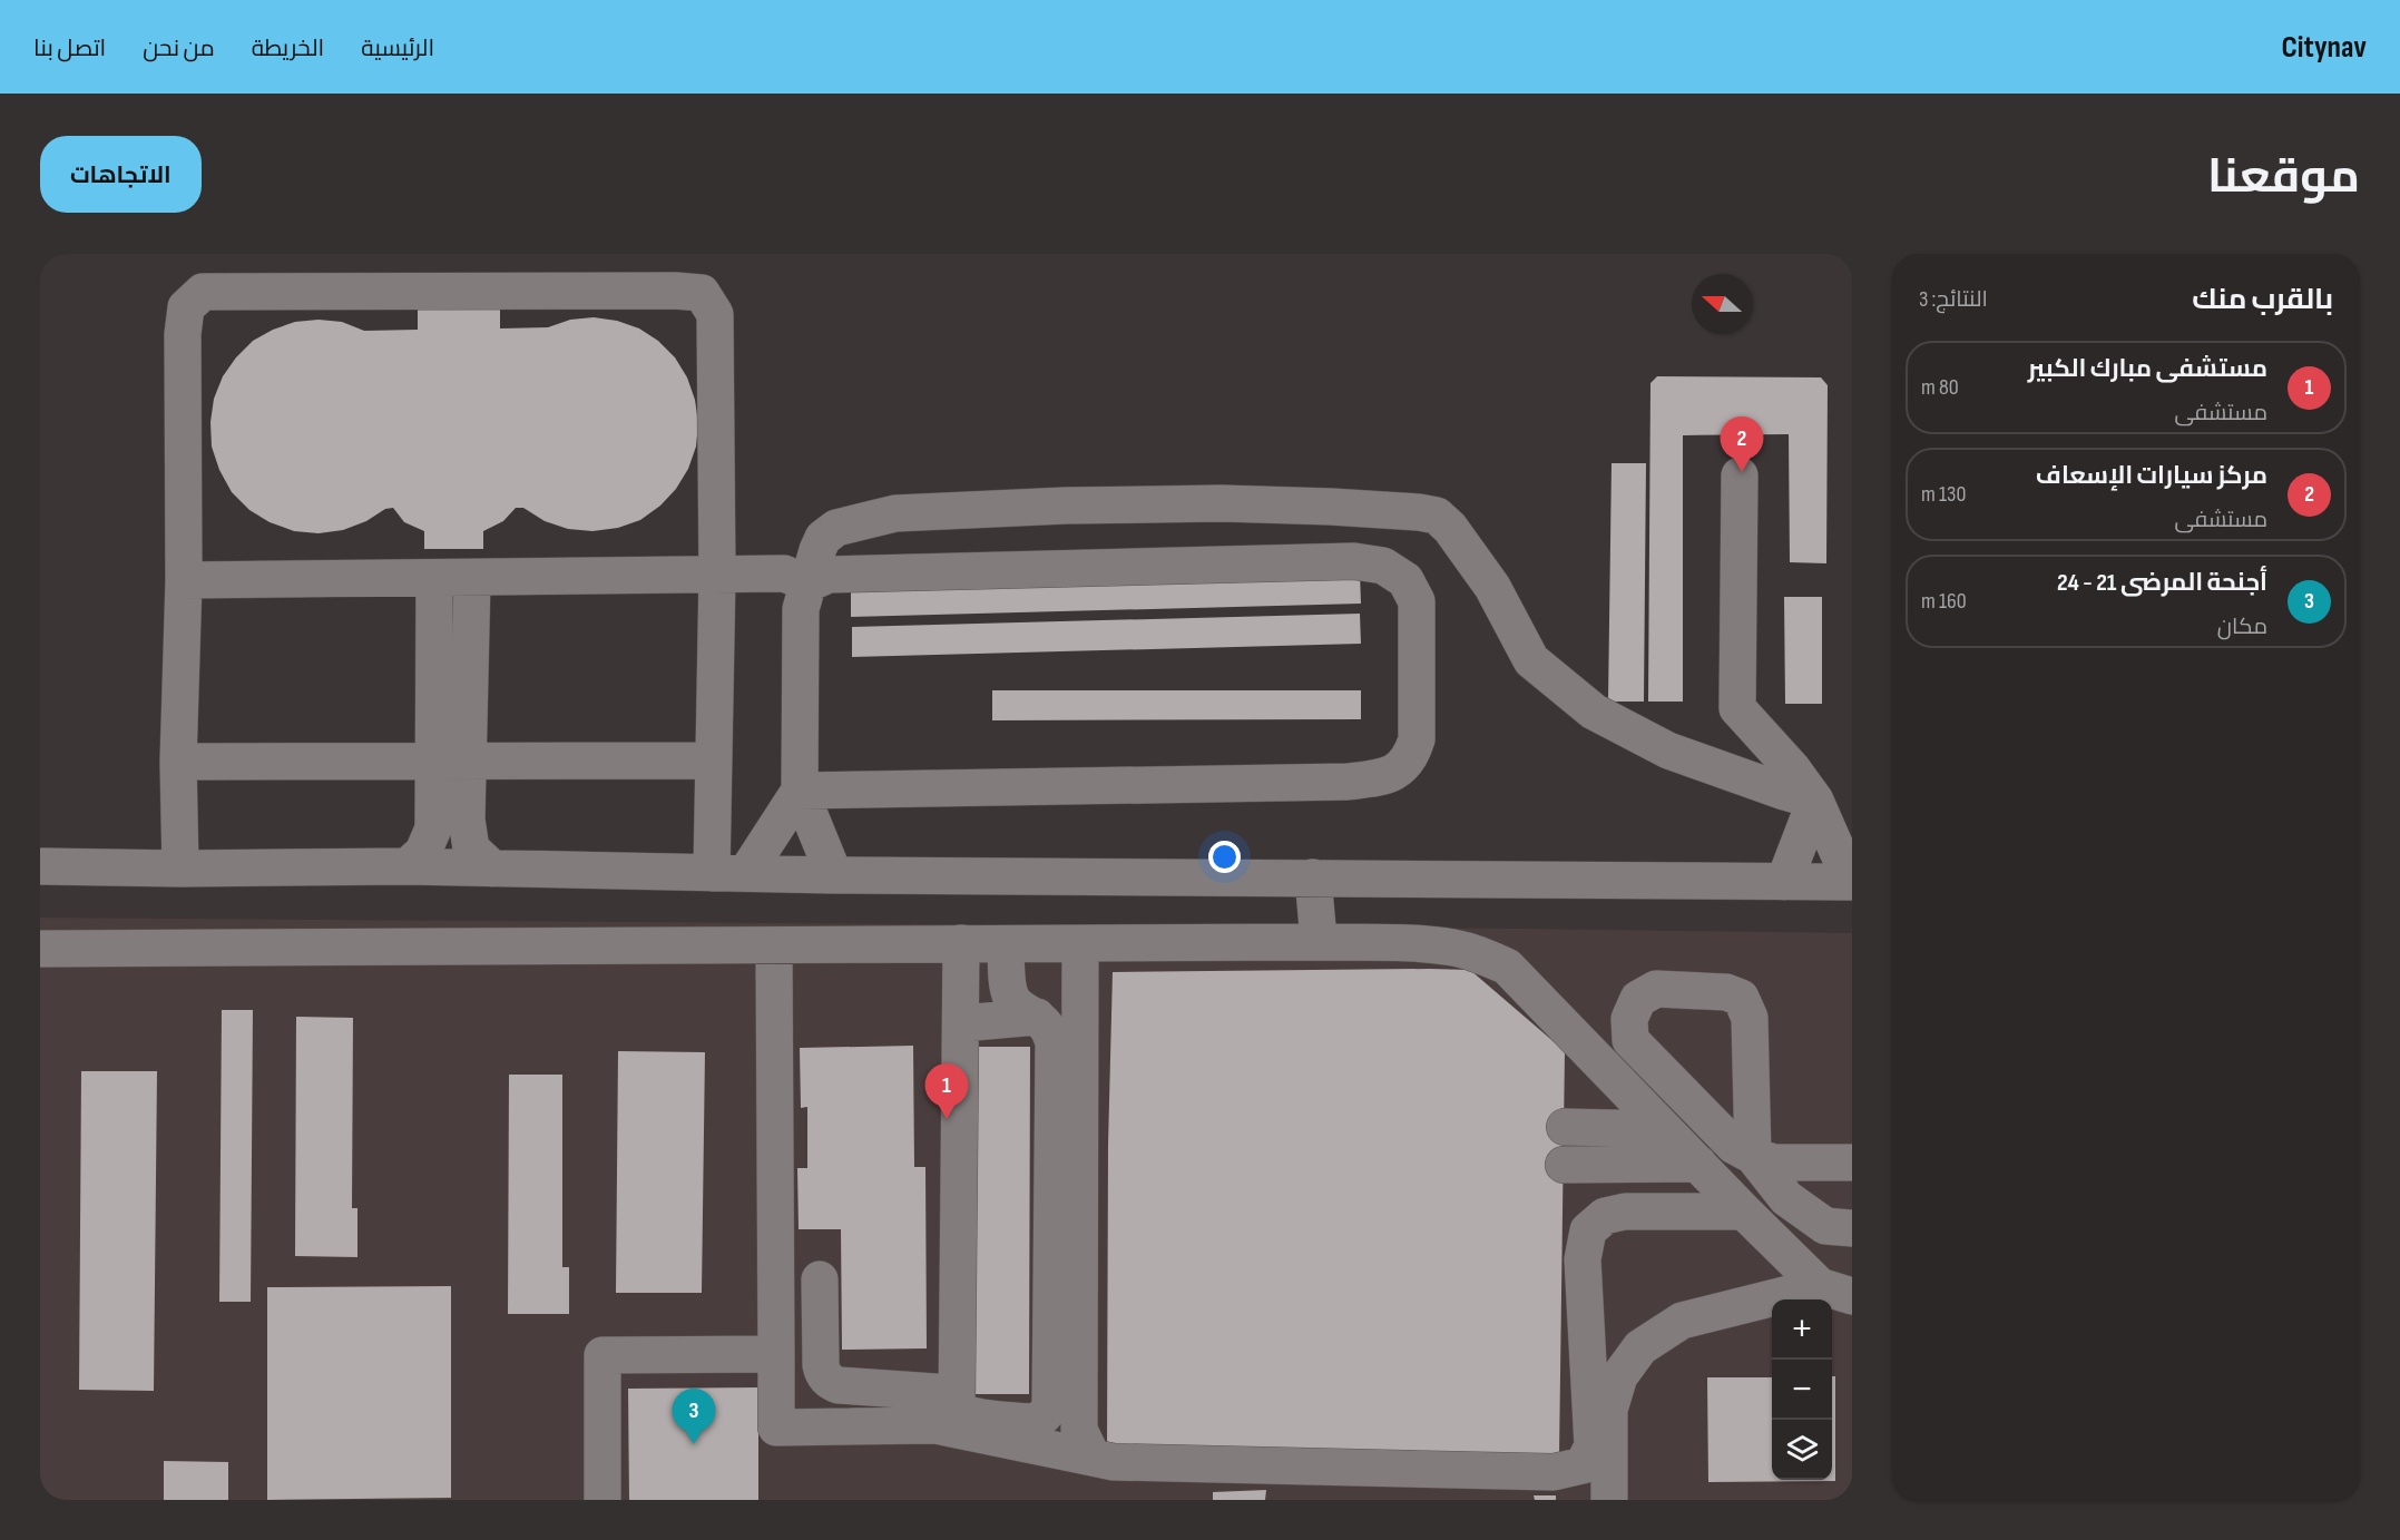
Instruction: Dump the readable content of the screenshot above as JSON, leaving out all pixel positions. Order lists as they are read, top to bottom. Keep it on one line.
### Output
{"north":"left","page":{"header":"Citynav","nav":["الرئيسية","الخريطة","من نحن","اتصل بنا"],"title":"موقعنا","buttons":"الاتجاهات","heading":["بالقرب منك","النتائج: 3"],"list":[{"mark":"1","name":"مستشفى مبارك الكبير","note":"مستشفى","value":"80 m"},{"mark":"2","name":"مركز سيارات الإسعاف","note":"مستشفى","value":"130 m"},{"mark":"3","name":"أجنحة المرضى 21 - 24","note":"مكان","value":"160 m"}],"pins":["2","1","3"],"map_buttons":["+","−"]}}
